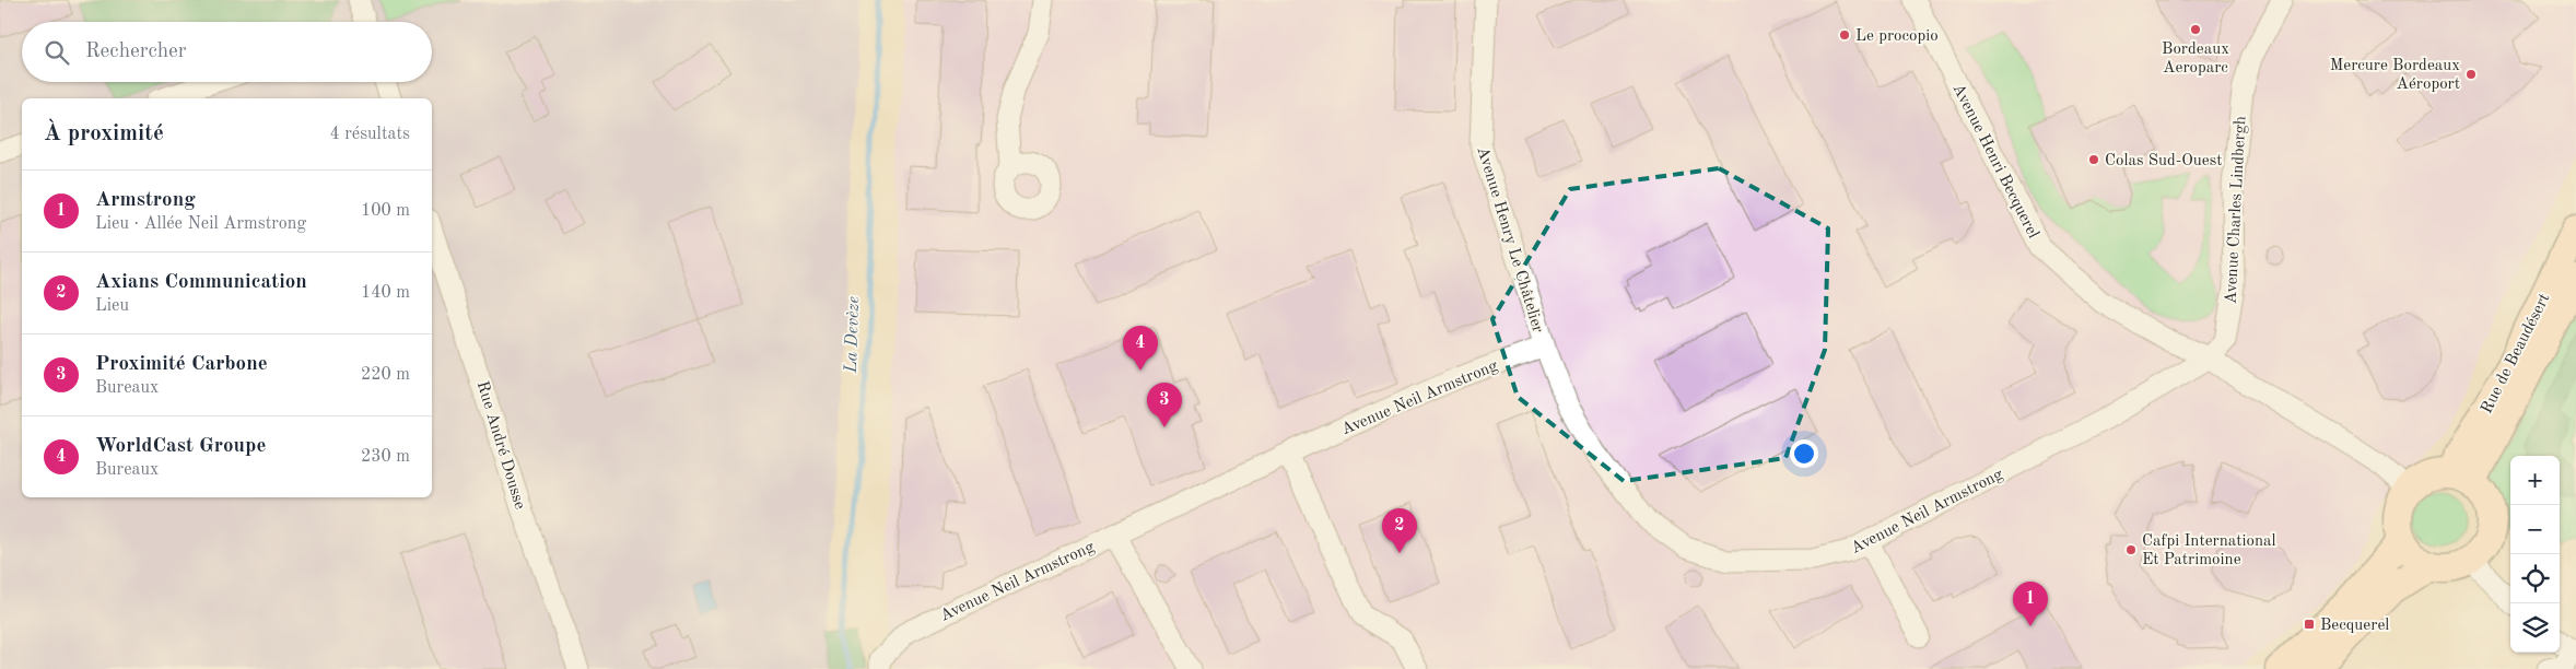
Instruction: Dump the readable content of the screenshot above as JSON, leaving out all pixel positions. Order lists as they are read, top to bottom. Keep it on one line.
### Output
{"streets":{"main road":["Rue de Beaudésert"],"street":["Avenue Henri Becquerel","Avenue Charles Lindbergh","Avenue Henry Le Châtelier","Avenue Neil Armstrong","Rue André Dousse"]},"crossings":[["Avenue Henri Becquerel","Avenue Charles Lindbergh"],["Avenue Henri Becquerel","Rue de Beaudésert"],["Avenue Henri Becquerel","Avenue Neil Armstrong"],["Avenue Charles Lindbergh","Avenue Neil Armstrong"],["Avenue Henry Le Châtelier","Avenue Neil Armstrong"]],"water":["La Devèze"],"places":{"other":["Bordeaux Aeroparc","Le procopio","Mercure Bordeaux Aéroport","Colas Sud-Ouest","Cafpi International Et Patrimoine"],"transit":["Becquerel"]},"page":{"search":"Rechercher","heading":["À proximité","4 résultats"],"list":[{"mark":"1","name":"Armstrong","note":"Lieu · Allée Neil Armstrong","value":"100 m"},{"mark":"2","name":"Axians Communication","note":"Lieu","value":"140 m"},{"mark":"3","name":"Proximité Carbone","note":"Bureaux","value":"220 m"},{"mark":"4","name":"WorldCast Groupe","note":"Bureaux","value":"230 m"}],"pins":["4","3","2","1"],"map_buttons":["+","−"]}}
